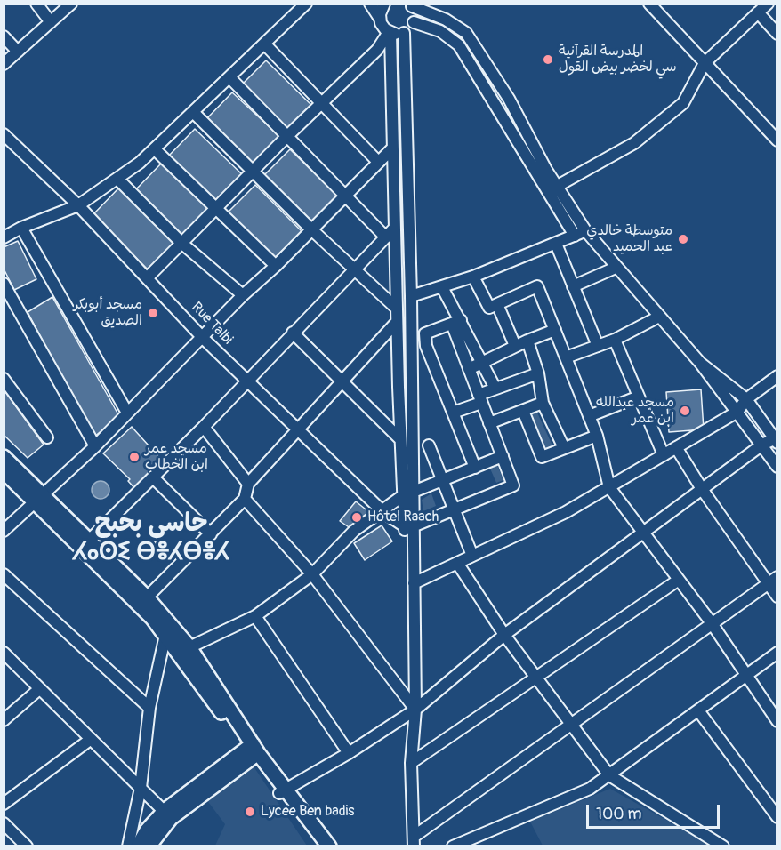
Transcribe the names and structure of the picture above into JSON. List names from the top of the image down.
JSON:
{
  "streets": {
    "street": ["Rue Talbi"]
  },
  "districts": ["حاسي بحبح ⵃⴰⵙⵉ ⴱⴻⵃⴱⴻⵃ"],
  "places": [
    "المدرسة القرآنية سي لخضر بيض القول",
    "متوسطة خالدي عبد الحميد",
    "مسجد أبوبكر الصديق",
    "مسجد عبدالله ابن عمر",
    "مسجد عمر ابن الخطاب",
    "Hôtel Raach",
    "Lycee Ben badis"
  ],
  "scale_bar": "100 m"
}
